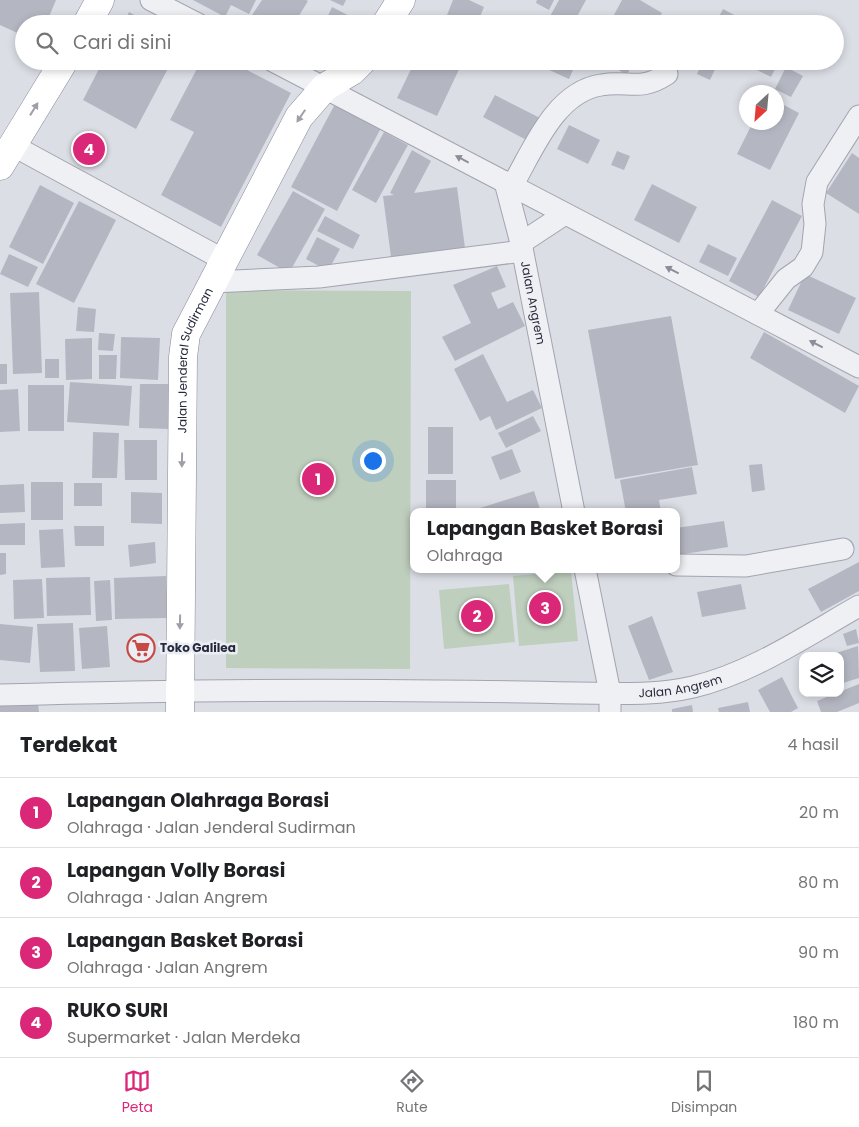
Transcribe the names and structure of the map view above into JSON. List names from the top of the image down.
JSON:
{
  "streets": {
    "highway": ["Jalan Jenderal Sudirman"],
    "street": ["Jalan Angrem"]
  },
  "crossings": [
    ["Jalan Angrem", "Jalan Jenderal Sudirman"]
  ],
  "one_way": ["Jalan Jenderal Sudirman"],
  "places": {
    "supermarket": ["Toko Galilea"]
  },
  "north": "bottom left",
  "page": {
    "search": "Cari di sini",
    "pins": [
      "4",
      "1",
      "3",
      "2"
    ],
    "popup": ["Lapangan Basket Borasi", "Olahraga"],
    "heading": ["Terdekat", "4 hasil"],
    "list": [
      {
        "mark": "1",
        "name": "Lapangan Olahraga Borasi",
        "note": "Olahraga · Jalan Jenderal Sudirman",
        "value": "20 m"
      },
      {
        "mark": "2",
        "name": "Lapangan Volly Borasi",
        "note": "Olahraga · Jalan Angrem",
        "value": "80 m"
      },
      {
        "mark": "3",
        "name": "Lapangan Basket Borasi",
        "note": "Olahraga · Jalan Angrem",
        "value": "90 m"
      },
      {
        "mark": "4",
        "name": "RUKO SURI",
        "note": "Supermarket · Jalan Merdeka",
        "value": "180 m"
      }
    ],
    "nav": ["Peta", "Rute", "Disimpan"]
  }
}
